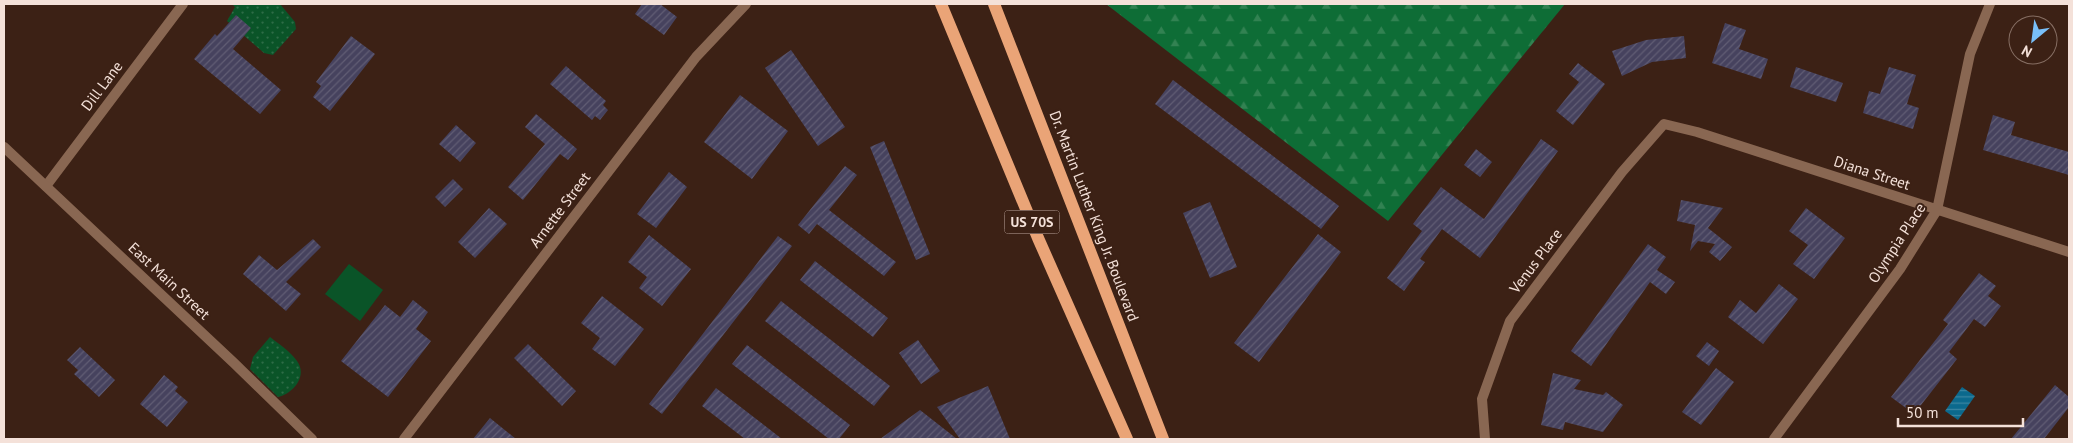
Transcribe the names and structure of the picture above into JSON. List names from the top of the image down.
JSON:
{
  "streets": {
    "main road": ["Dr. Martin Luther King Jr. Boulevard", "US 70S"],
    "street": [
      "Dill Lane",
      "Diana Street",
      "Arnette Street",
      "Olympia Place",
      "Venus Place",
      "East Main Street"
    ]
  },
  "crossings": [
    ["Dill Lane", "East Main Street"],
    ["Diana Street", "Olympia Place"],
    ["Diana Street", "Venus Place"]
  ],
  "scale_bar": "50 m",
  "north": "bottom left"
}
